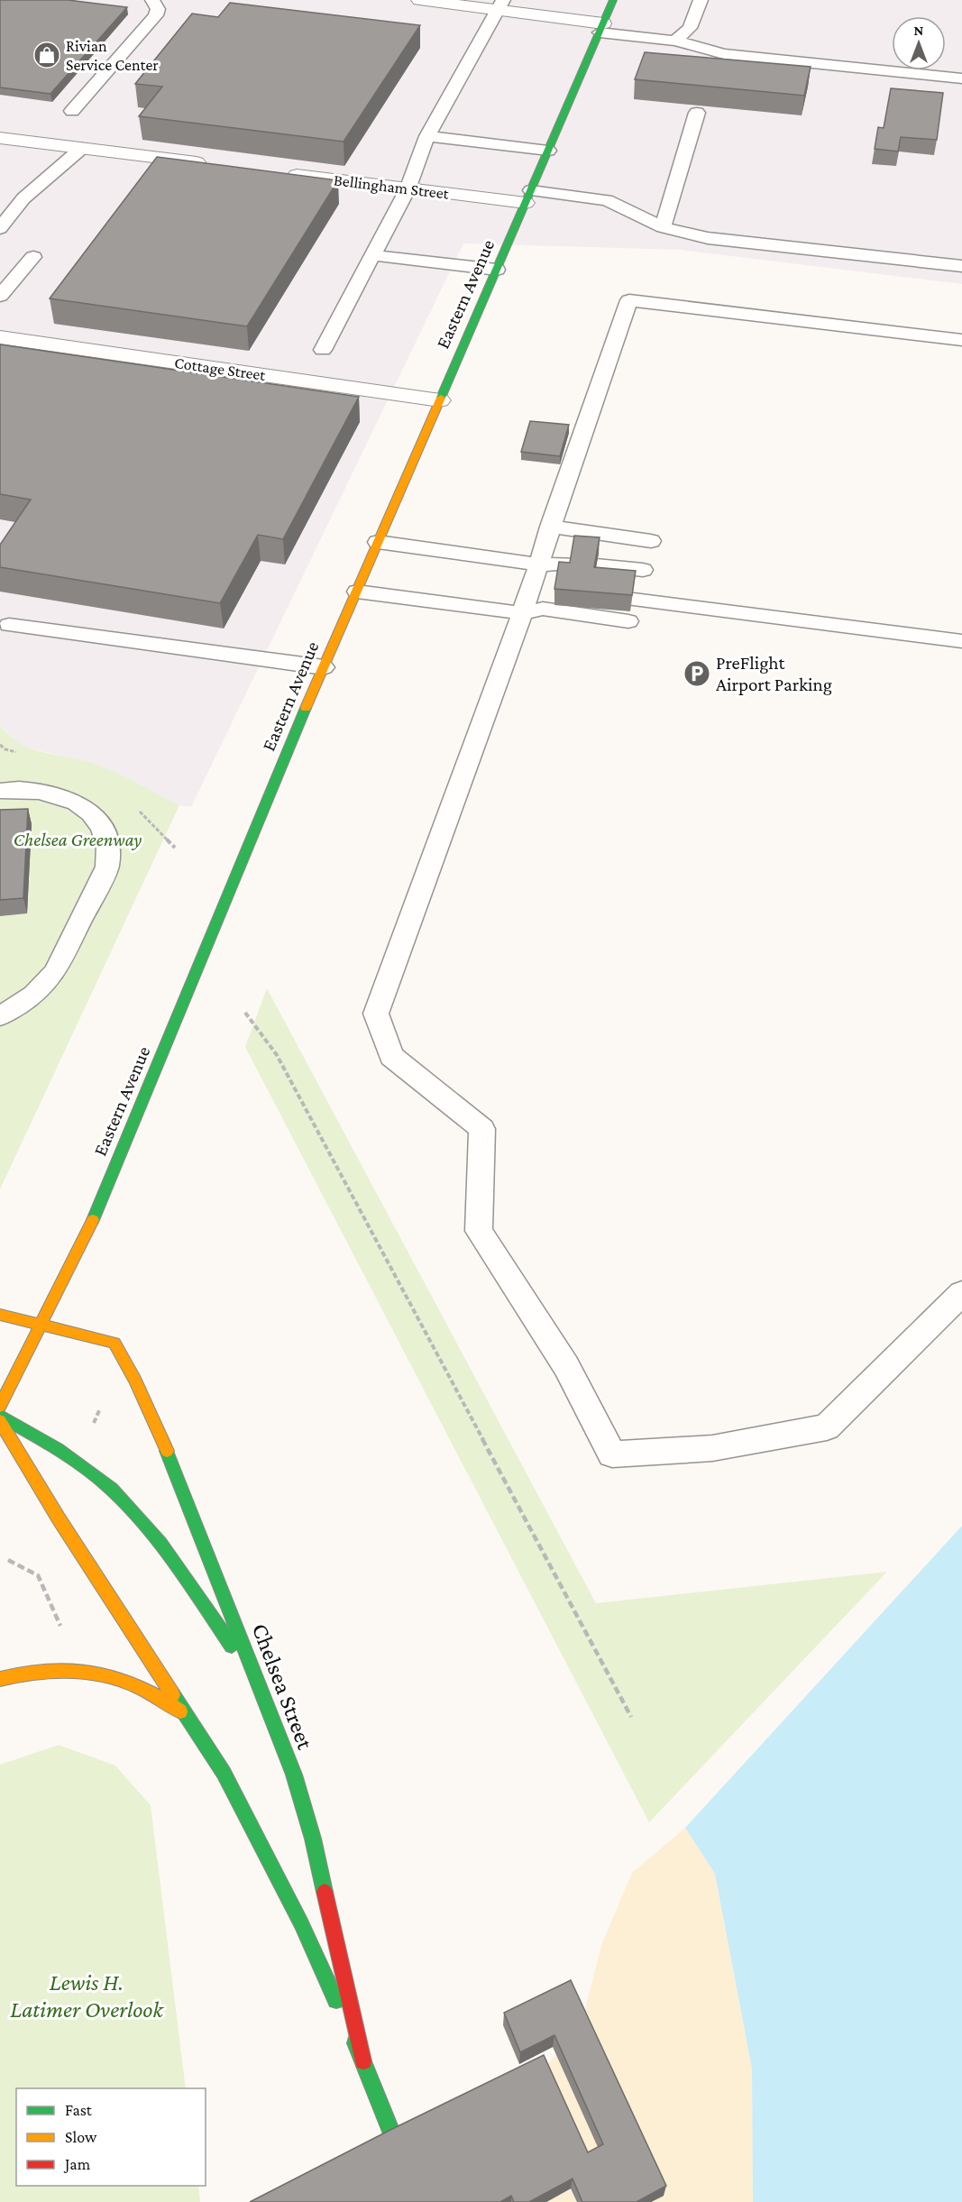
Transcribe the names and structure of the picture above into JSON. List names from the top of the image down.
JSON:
{
  "streets": {
    "main road": ["Eastern Avenue", "Chelsea Street"],
    "street": ["Bellingham Street", "Cottage Street"]
  },
  "crossings": [
    ["Bellingham Street", "Eastern Avenue"],
    ["Eastern Avenue", "Cottage Street"],
    ["Eastern Avenue", "Chelsea Street"]
  ],
  "parks": ["Chelsea Greenway", "Lewis H. Latimer Overlook"],
  "places": {
    "shop": ["Rivian Service Center"],
    "parking": ["PreFlight Airport Parking"]
  },
  "legend": ["Fast", "Slow", "Jam"],
  "north": "top"
}
